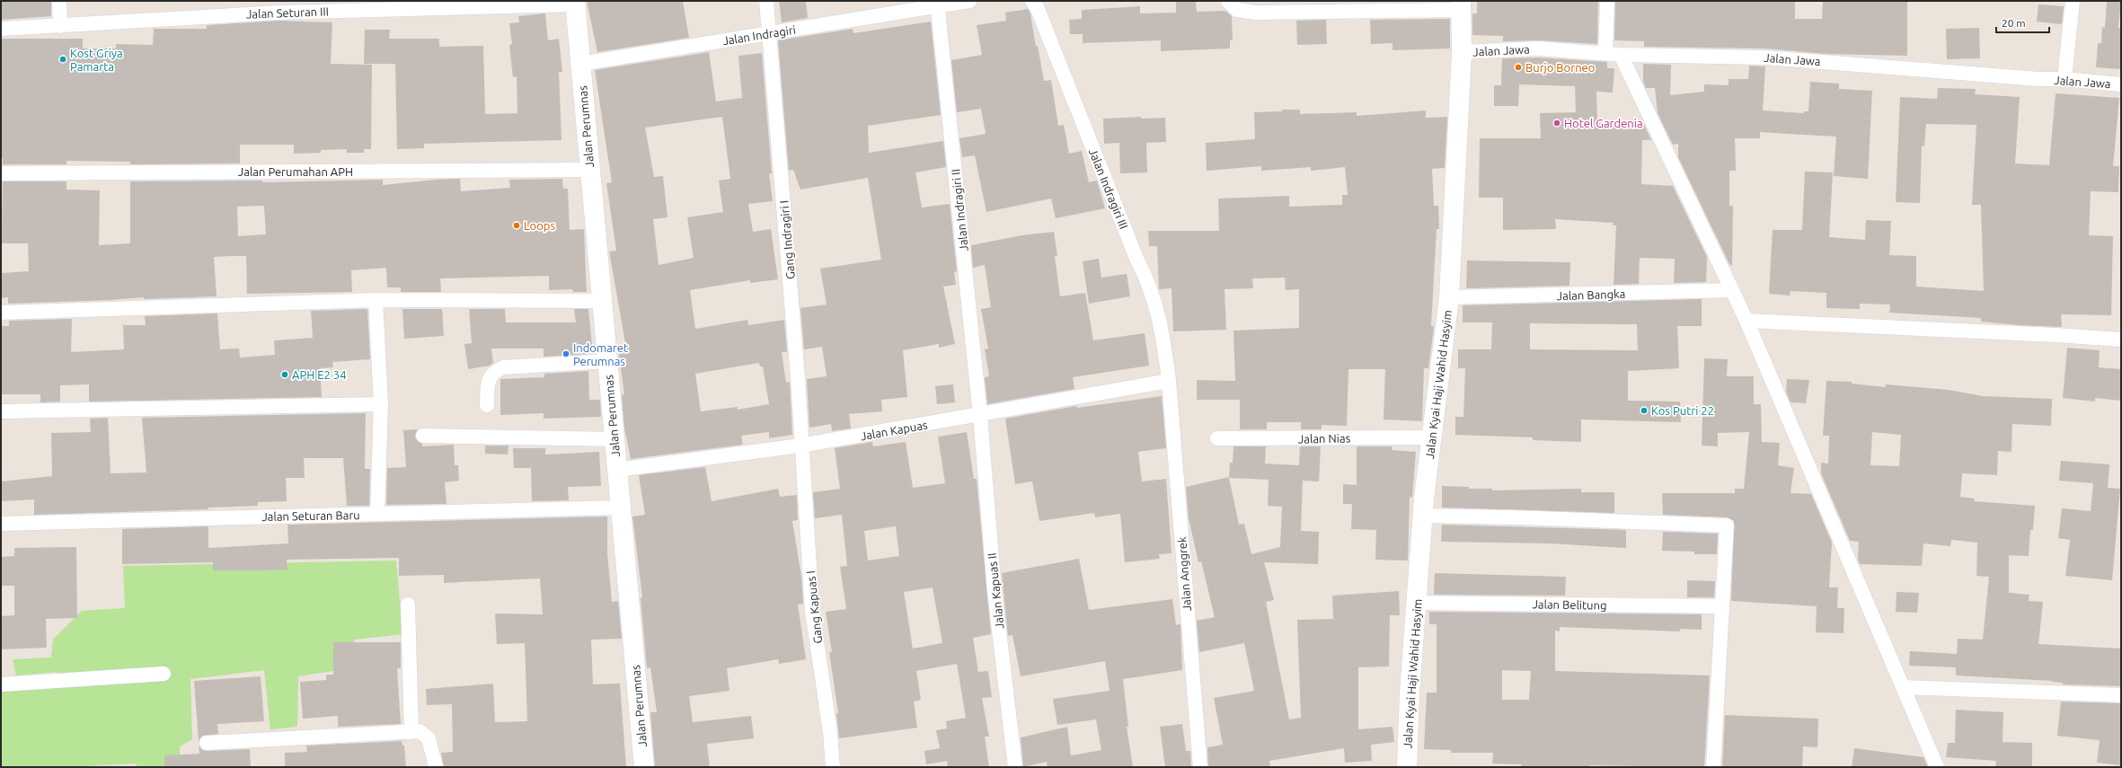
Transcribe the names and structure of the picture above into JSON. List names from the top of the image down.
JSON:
{
  "streets": {
    "main road": ["Jalan Perumnas", "Jalan Kyai Haji Wahid Hasyim"],
    "street": [
      "Jalan Seturan III",
      "Jalan Indragiri",
      "Jalan Jawa",
      "Jalan Perumahan APH",
      "Jalan Indragiri III",
      "Jalan Indragiri II",
      "Gang Indragiri I",
      "Jalan Bangka",
      "Jalan Kapuas",
      "Jalan Nias",
      "Jalan Seturan Baru",
      "Jalan Anggrek",
      "Jalan Kapuas II",
      "Jalan Belitung",
      "Gang Kapuas I"
    ]
  },
  "crossings": [
    ["Jalan Seturan III", "Jalan Perumnas"],
    ["Jalan Indragiri", "Jalan Perumnas"],
    ["Jalan Indragiri", "Jalan Indragiri II"],
    ["Jalan Indragiri", "Gang Indragiri I"],
    ["Jalan Jawa", "Jalan Kyai Haji Wahid Hasyim"],
    ["Jalan Perumnas", "Jalan Perumahan APH"],
    ["Jalan Perumnas", "Jalan Kapuas"],
    ["Jalan Perumnas", "Jalan Seturan Baru"],
    ["Jalan Indragiri III", "Jalan Kapuas"],
    ["Jalan Indragiri III", "Jalan Anggrek"],
    ["Jalan Indragiri II", "Jalan Kapuas"],
    ["Jalan Indragiri II", "Jalan Kapuas II"],
    ["Gang Indragiri I", "Jalan Kapuas"],
    ["Gang Indragiri I", "Gang Kapuas I"],
    ["Jalan Bangka", "Jalan Kyai Haji Wahid Hasyim"],
    ["Jalan Kyai Haji Wahid Hasyim", "Jalan Nias"],
    ["Jalan Kyai Haji Wahid Hasyim", "Jalan Belitung"],
    ["Jalan Kapuas", "Jalan Anggrek"],
    ["Jalan Kapuas", "Jalan Kapuas II"],
    ["Jalan Kapuas", "Gang Kapuas I"]
  ],
  "places": [
    "Kost Griya Pamarta",
    "Burjo Borneo",
    "Hotel Gardenia",
    "Loops",
    "Indomaret Perumnas",
    "APH E2 34",
    "Kos Putri 22"
  ],
  "scale_bar": "20 m"
}
